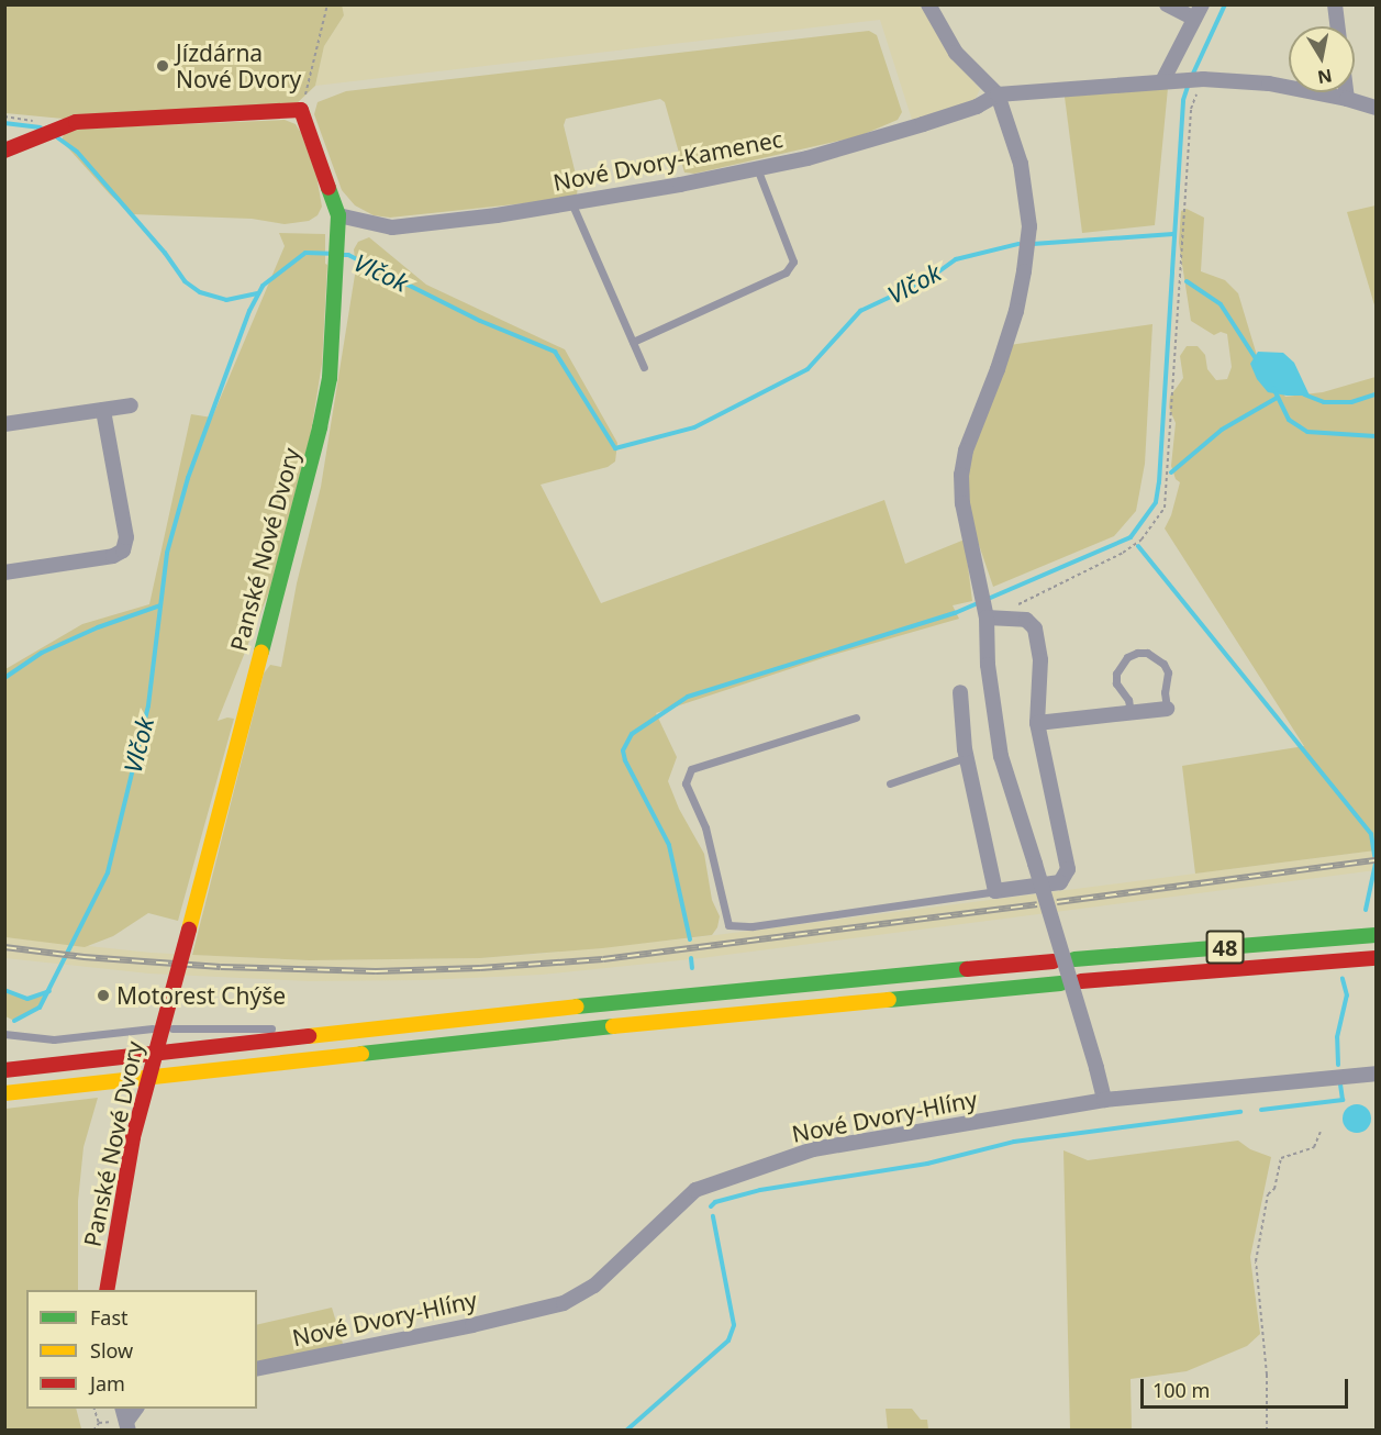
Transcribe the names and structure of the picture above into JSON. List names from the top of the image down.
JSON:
{
  "streets": {
    "main road": ["Panské Nové Dvory", "48"],
    "street": ["Nové Dvory-Kamenec", "Nové Dvory-Hlíny"]
  },
  "crossings": [
    ["Nové Dvory-Kamenec", "Panské Nové Dvory"]
  ],
  "water": ["Vlčok"],
  "places": ["Jízdárna Nové Dvory", "Motorest Chýše"],
  "legend": ["Fast", "Slow", "Jam"],
  "scale_bar": "100 m",
  "north": "bottom"
}
